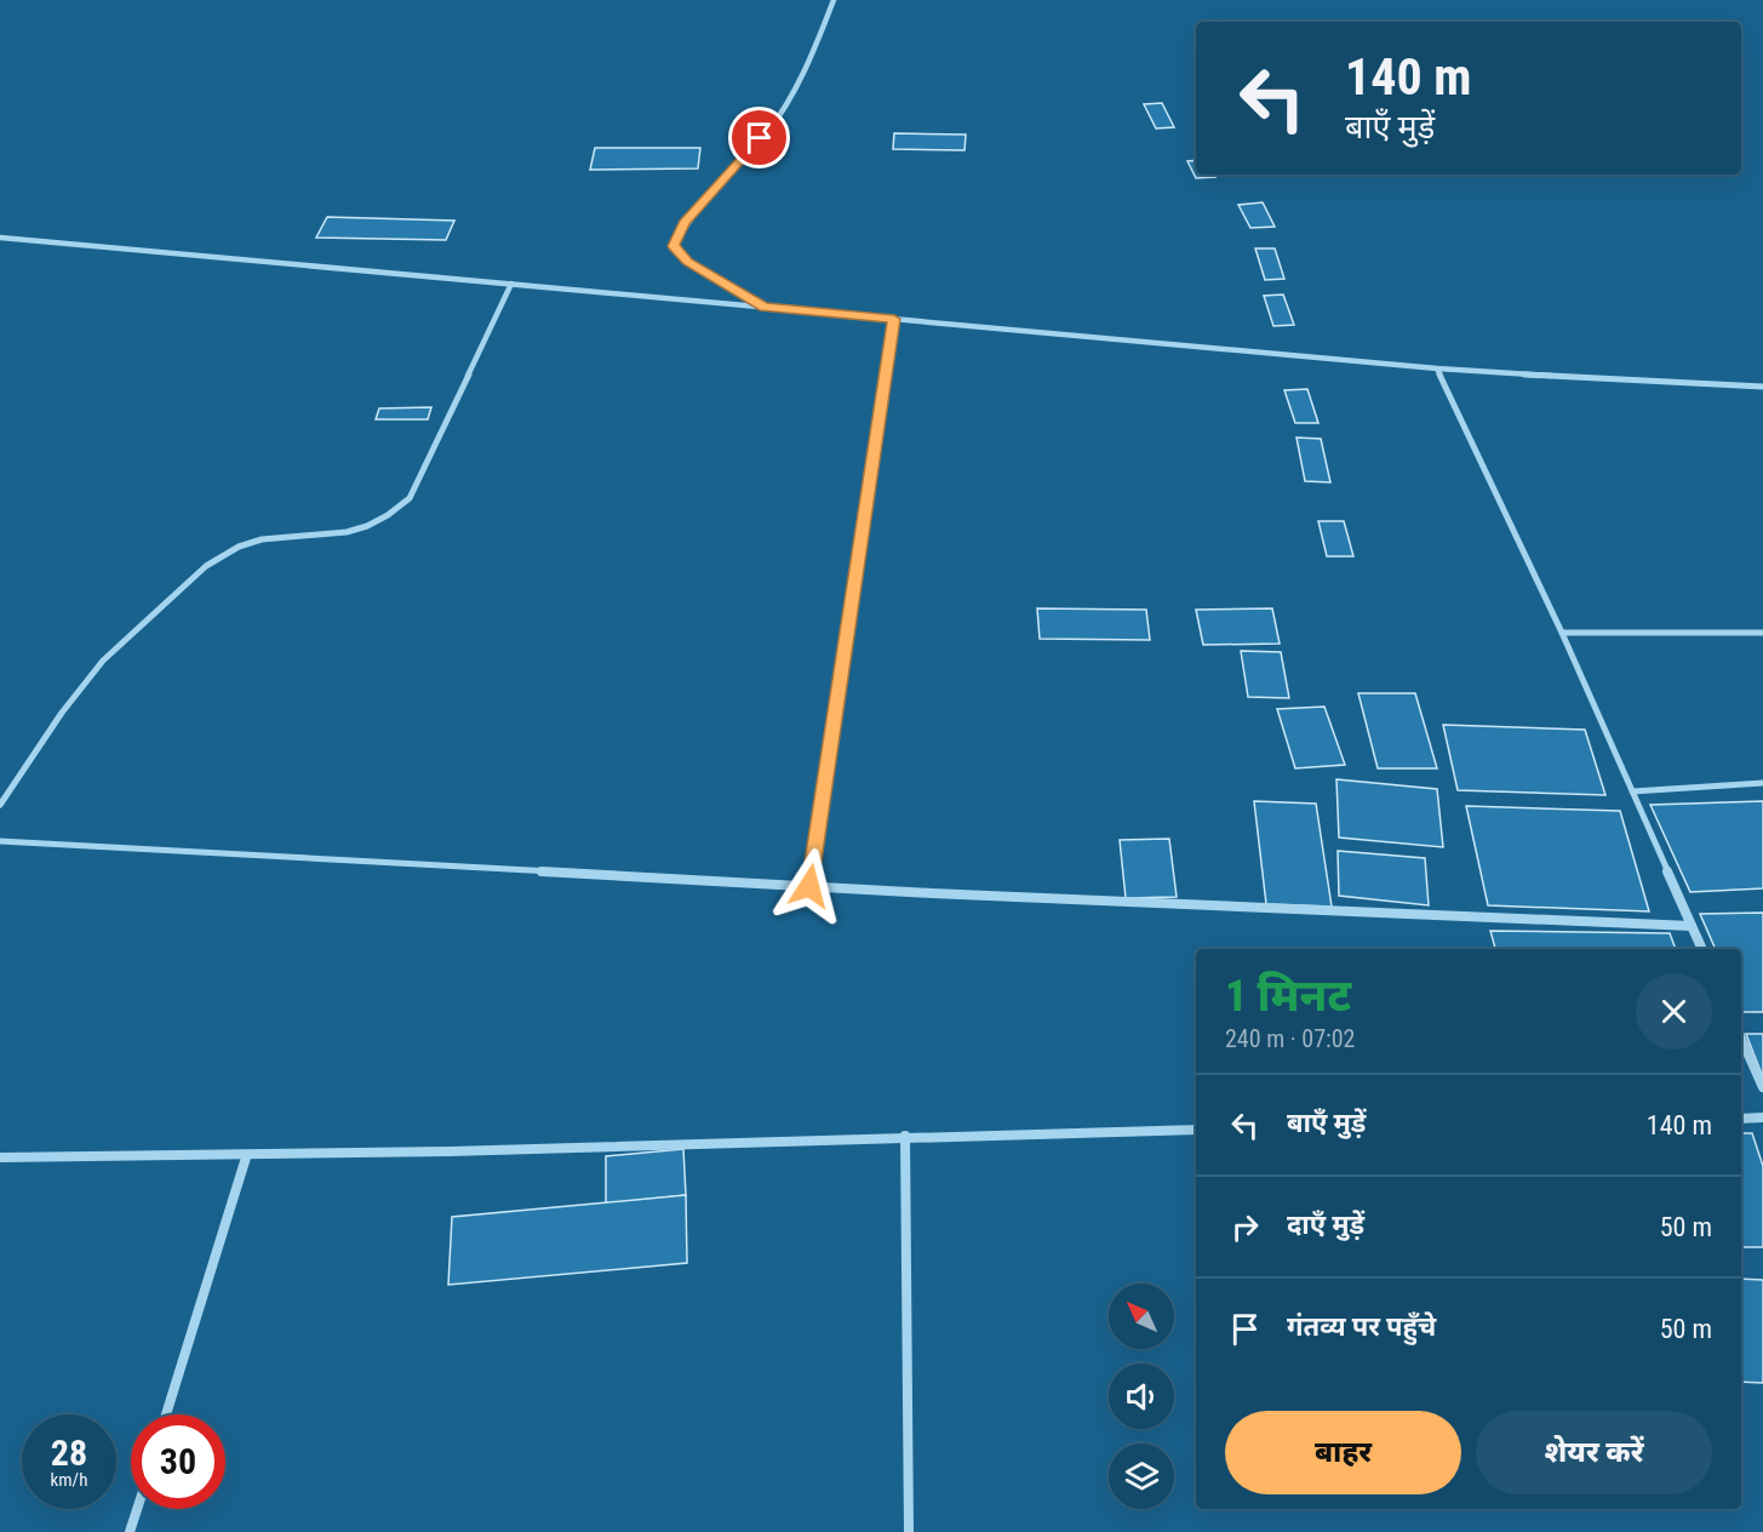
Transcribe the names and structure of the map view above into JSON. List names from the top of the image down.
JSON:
{
  "north": "top left",
  "page": {
    "turn": ["140 m", "बाएँ मुड़ें"],
    "heading": ["1 मिनट", "240 m · 07:02"],
    "list": [
      {
        "name": "बाएँ मुड़ें",
        "value": "140 m"
      },
      {
        "name": "दाएँ मुड़ें",
        "value": "50 m"
      },
      {
        "name": "गंतव्य पर पहुँचे",
        "value": "50 m"
      }
    ],
    "buttons": ["बाहर", "शेयर करें"],
    "speed": "28 km/h",
    "limit": "30"
  }
}
